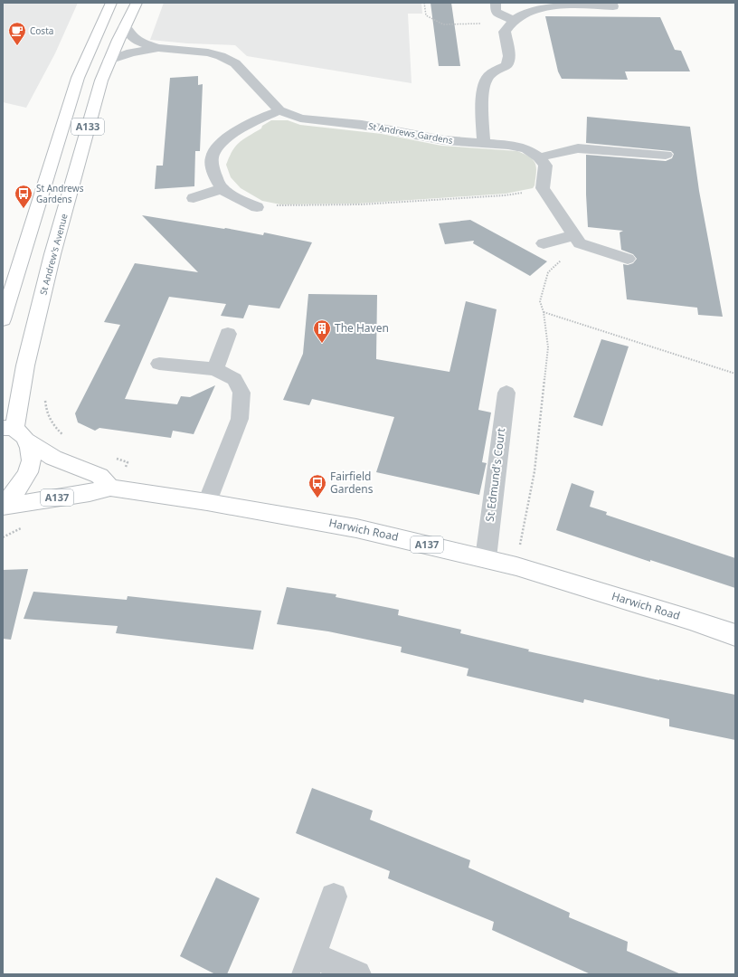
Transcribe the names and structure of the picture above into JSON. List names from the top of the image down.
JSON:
{
  "streets": {
    "main road": [
      "A133",
      "St Andrew's Avenue",
      "A137",
      "Harwich Road"
    ],
    "street": ["St Andrews Gardens", "St Edmund's Court"]
  },
  "crossings": [
    ["St Andrews Gardens", "St Andrew's Avenue"],
    ["St Andrew's Avenue", "Harwich Road"],
    ["St Edmund's Court", "Harwich Road"]
  ],
  "places": {
    "cafe": ["Costa"],
    "bus stop": ["St Andrews Gardens", "Fairfield Gardens"],
    "building": ["The Haven"]
  }
}
